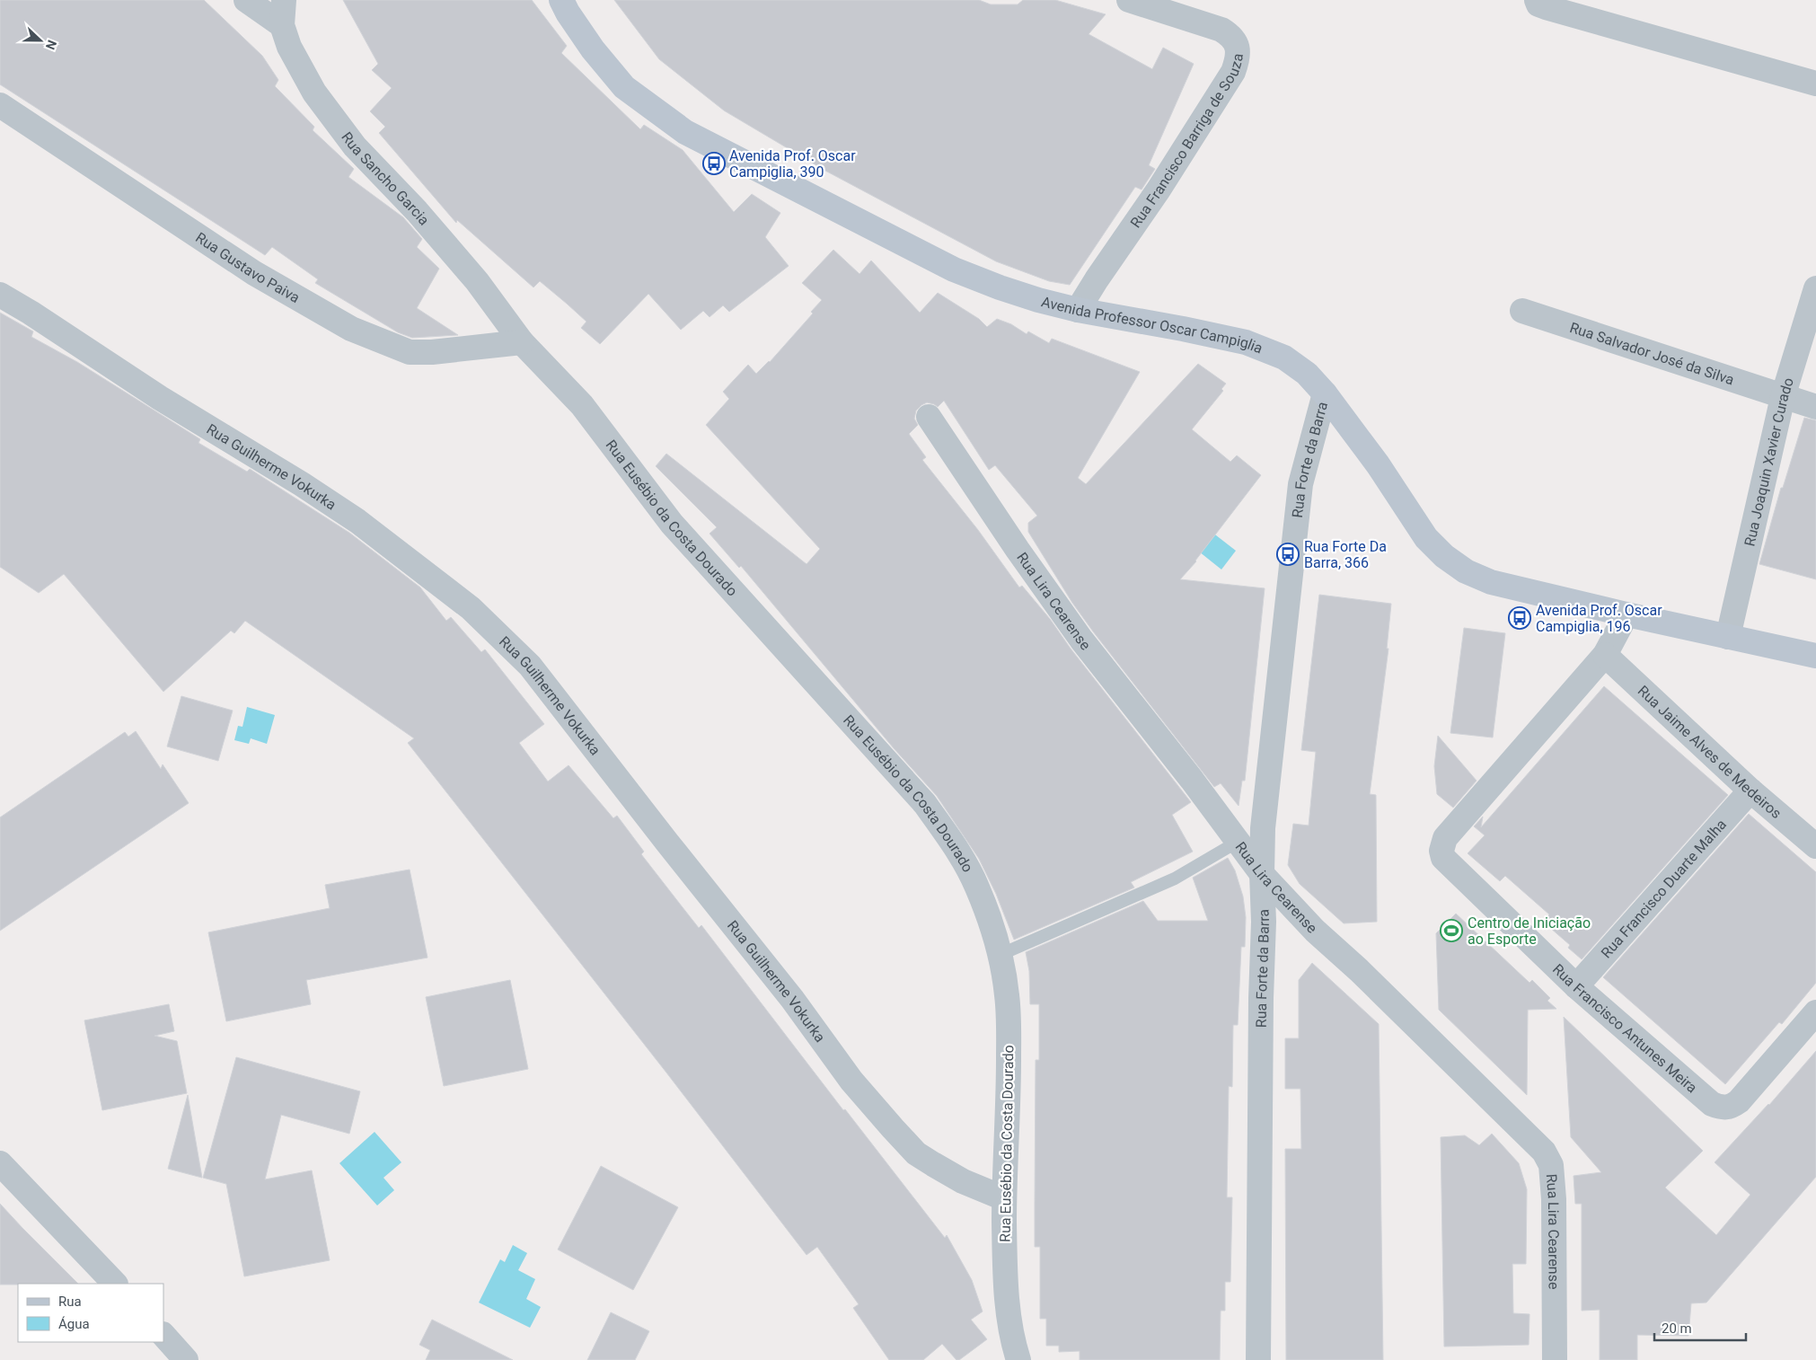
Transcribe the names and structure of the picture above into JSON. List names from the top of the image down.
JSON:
{
  "streets": {
    "street": [
      "Rua Francisco Barriga de Souza",
      "Rua Sancho Garcia",
      "Rua Gustavo Paiva",
      "Avenida Professor Oscar Campiglia",
      "Rua Salvador José da Silva",
      "Rua Forte da Barra",
      "Rua Joaquin Xavier Curado",
      "Rua Guilherme Vokurka",
      "Rua Eusébio da Costa Dourado",
      "Rua Lira Cearense",
      "Rua Jaime Alves de Medeiros",
      "Rua Francisco Duarte Malha",
      "Rua Francisco Antunes Meira"
    ]
  },
  "crossings": [
    ["Rua Francisco Barriga de Souza", "Avenida Professor Oscar Campiglia"],
    ["Rua Sancho Garcia", "Rua Gustavo Paiva"],
    ["Rua Sancho Garcia", "Rua Eusébio da Costa Dourado"],
    ["Rua Gustavo Paiva", "Rua Eusébio da Costa Dourado"],
    ["Avenida Professor Oscar Campiglia", "Rua Forte da Barra"],
    ["Avenida Professor Oscar Campiglia", "Rua Joaquin Xavier Curado"],
    ["Avenida Professor Oscar Campiglia", "Rua Francisco Antunes Meira"],
    ["Rua Salvador José da Silva", "Rua Joaquin Xavier Curado"],
    ["Rua Forte da Barra", "Rua Lira Cearense"],
    ["Rua Guilherme Vokurka", "Rua Eusébio da Costa Dourado"],
    ["Rua Jaime Alves de Medeiros", "Rua Francisco Duarte Malha"],
    ["Rua Jaime Alves de Medeiros", "Rua Francisco Antunes Meira"],
    ["Rua Francisco Duarte Malha", "Rua Francisco Antunes Meira"]
  ],
  "places": {
    "bus stop": ["Avenida Prof. Oscar Campiglia, 390", "Rua Forte Da Barra, 366", "Avenida Prof. Oscar Campiglia, 196"],
    "sports": ["Centro de Iniciação ao Esporte"]
  },
  "legend": ["Rua", "Água"],
  "scale_bar": "20 m",
  "north": "right"
}
